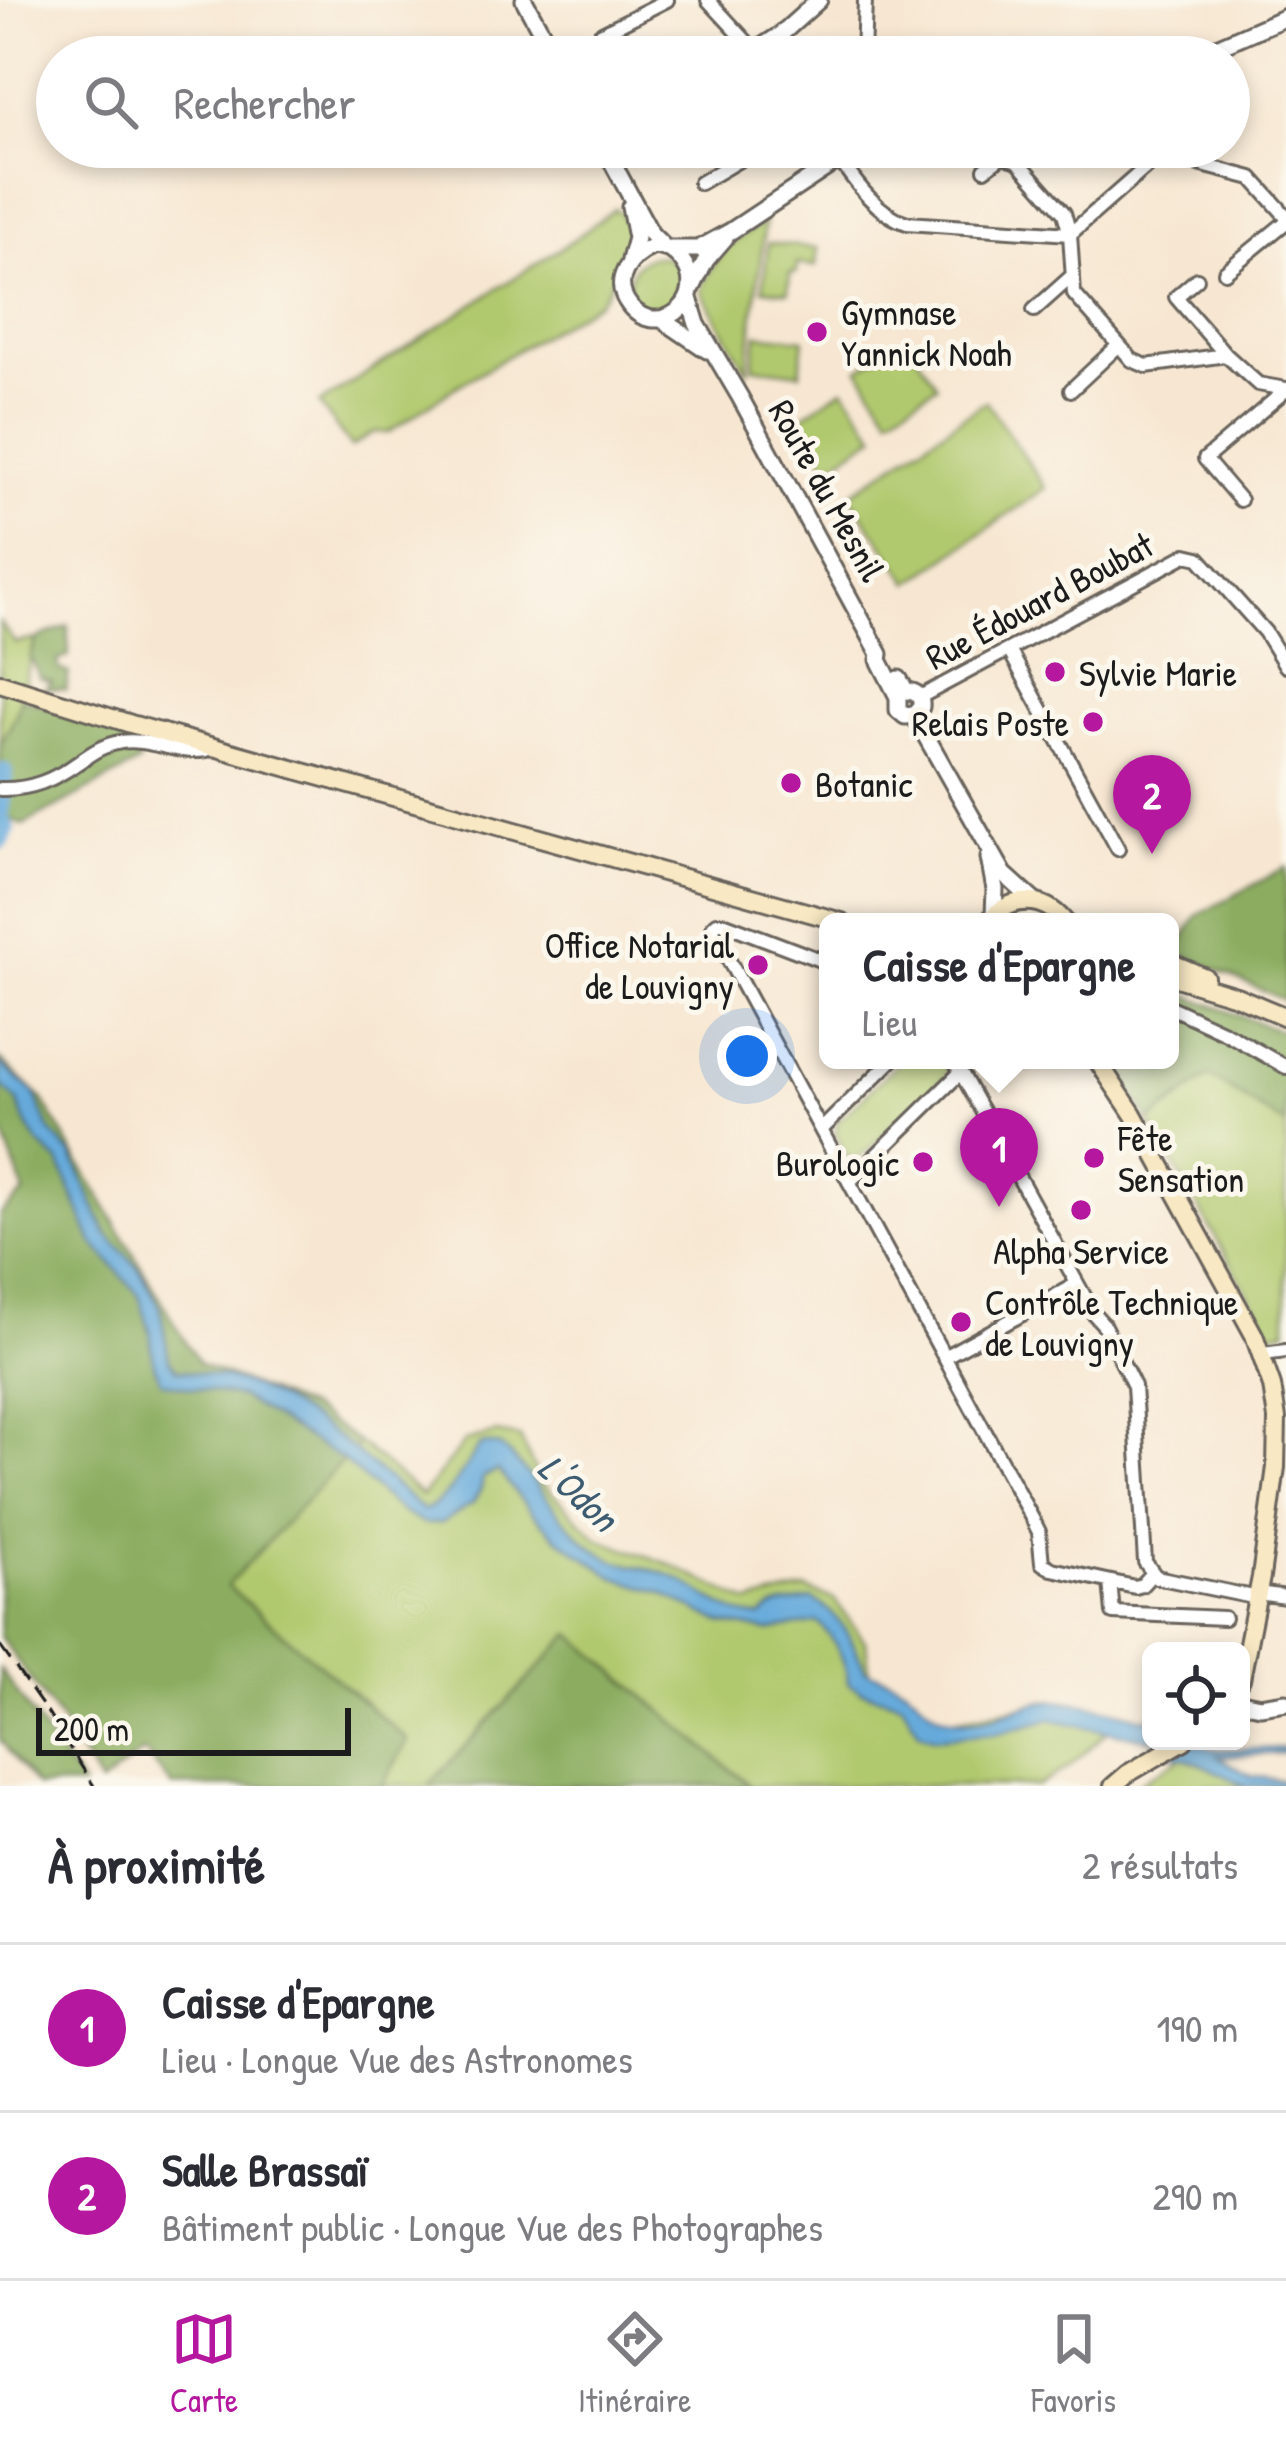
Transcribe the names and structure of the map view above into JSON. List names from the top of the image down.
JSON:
{
  "streets": {
    "street": ["Route du Mesnil", "Rue Édouard Boubat"]
  },
  "crossings": [
    ["Route du Mesnil", "Rue Édouard Boubat"]
  ],
  "water": ["L'Odon"],
  "places": [
    "Gymnase Yannick Noah",
    "Sylvie Marie",
    "Relais Poste",
    "Botanic",
    "Office Notarial de Louvigny",
    "Fête Sensation",
    "Burologic",
    "Alpha Service",
    "Contrôle Technique de Louvigny"
  ],
  "scale_bar": "200 m",
  "page": {
    "search": "Rechercher",
    "pins": ["2", "1"],
    "popup": ["Caisse d'Epargne", "Lieu"],
    "scale": "200 m",
    "heading": ["À proximité", "2 résultats"],
    "list": [
      {
        "mark": "1",
        "name": "Caisse d'Epargne",
        "note": "Lieu · Longue Vue des Astronomes",
        "value": "190 m"
      },
      {
        "mark": "2",
        "name": "Salle Brassaï",
        "note": "Bâtiment public · Longue Vue des Photographes",
        "value": "290 m"
      }
    ],
    "nav": ["Carte", "Itinéraire", "Favoris"]
  }
}
